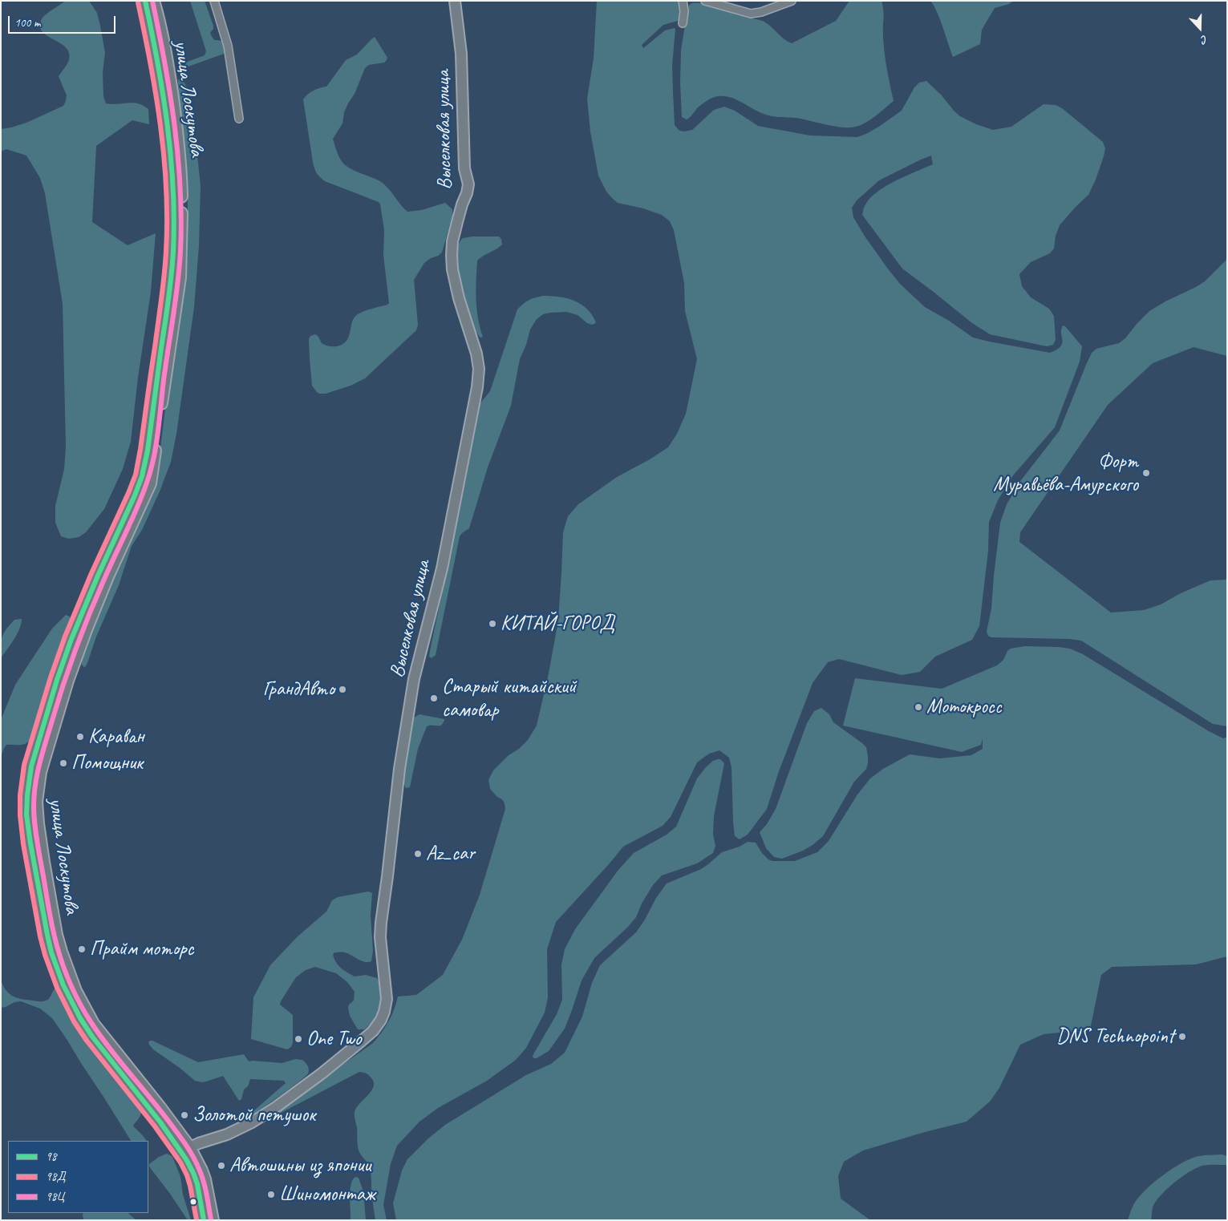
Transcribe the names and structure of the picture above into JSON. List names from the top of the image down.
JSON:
{
  "streets": {
    "main road": ["улица Лоскутова"],
    "street": ["Выселковая улица"]
  },
  "crossings": [
    ["улица Лоскутова", "Выселковая улица"]
  ],
  "places": [
    "Форт Муравьёва-Амурского",
    "КИТАЙ-ГОРОД",
    "ГрандАвто",
    "Старый китайский самовар",
    "Мотокросс",
    "Караван",
    "Помощник",
    "Az_car",
    "Прайм моторс",
    "DNS Technopoint",
    "One Two",
    "Золотой петушок",
    "Автошины из японии",
    "Шиномонтаж"
  ],
  "lines": ["transit line 98", "transit line 98Ц", "transit line 98Д"],
  "legend": ["98", "98Д", "98Ц"],
  "scale_bar": "100 m",
  "north": "bottom"
}
